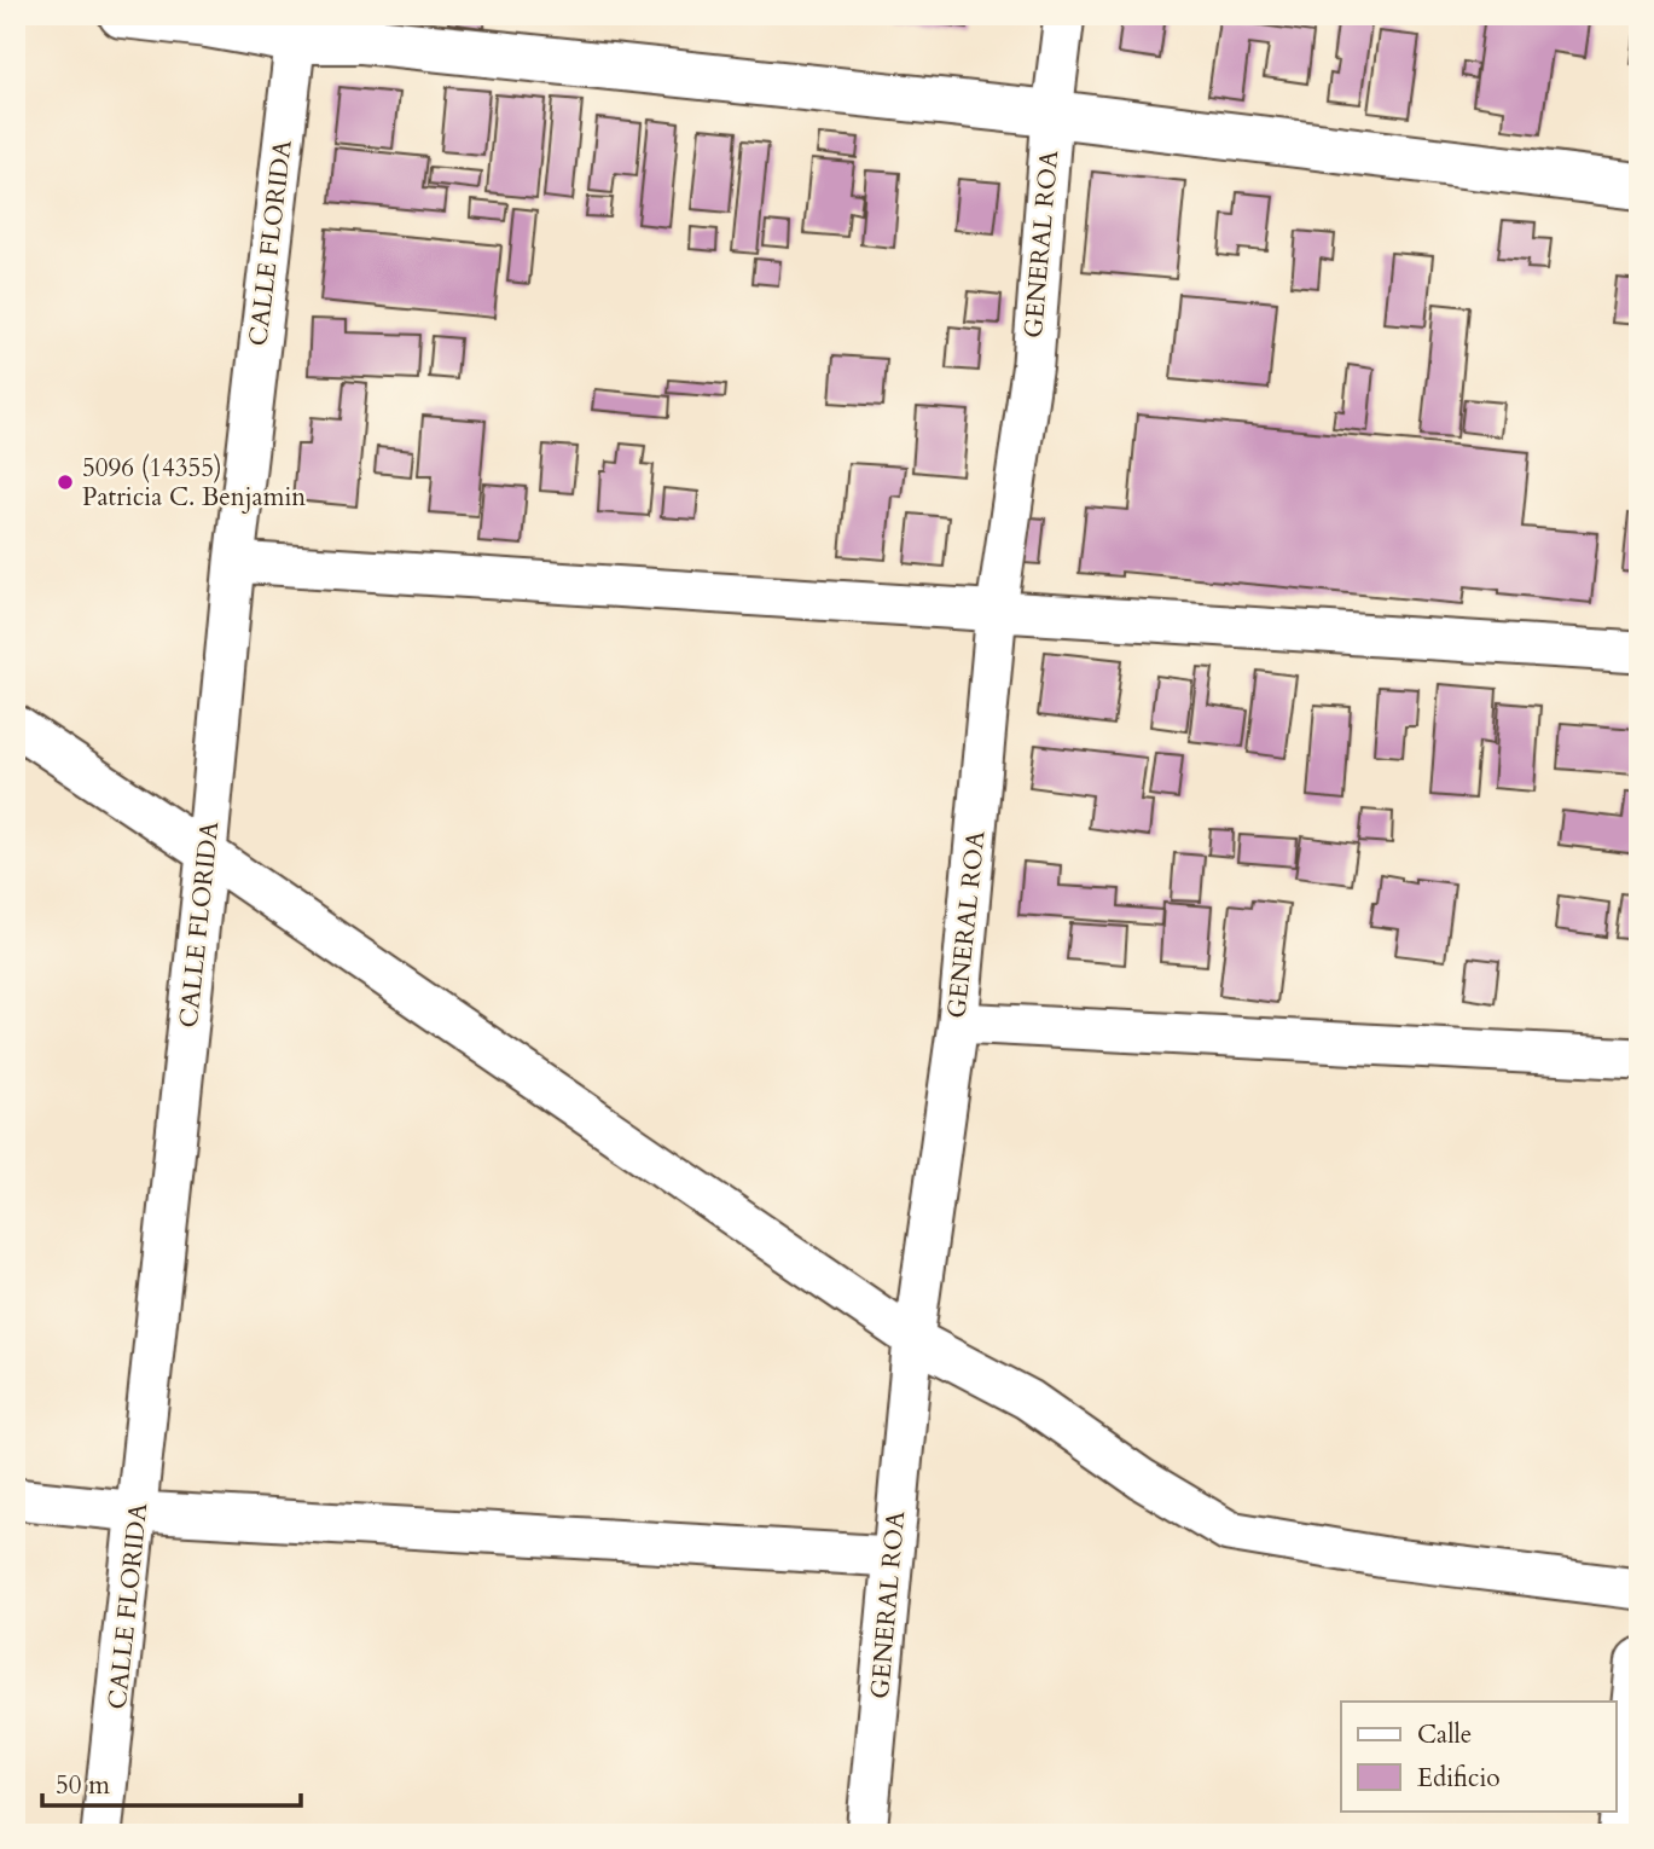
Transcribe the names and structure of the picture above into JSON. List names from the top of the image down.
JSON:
{
  "streets": {
    "street": ["CALLE FLORIDA", "GENERAL ROA"]
  },
  "places": ["5096 (14355) Patricia C. Benjamin"],
  "legend": ["Calle", "Edificio"],
  "scale_bar": "50 m"
}
